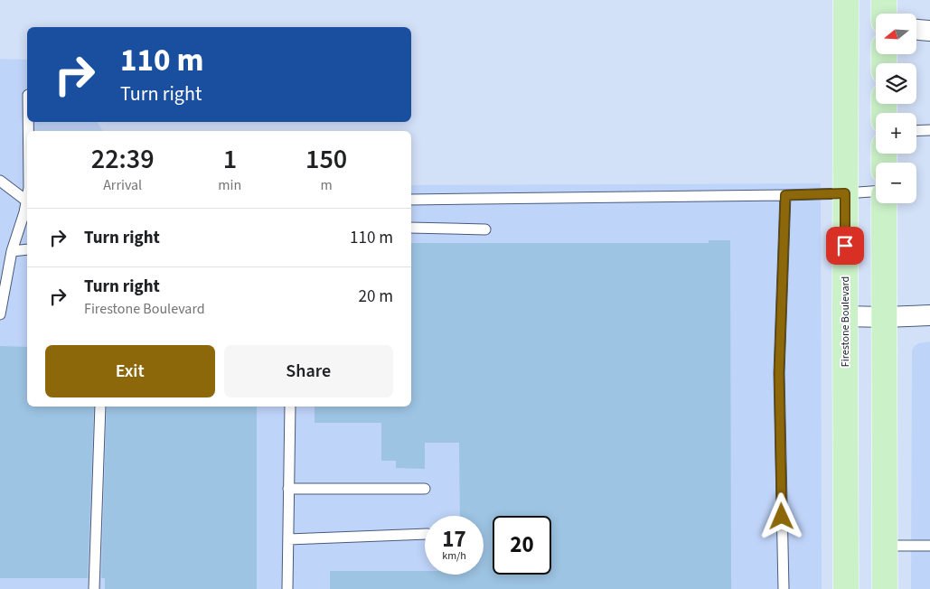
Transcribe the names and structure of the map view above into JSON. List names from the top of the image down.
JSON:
{
  "streets": {
    "main road": ["Firestone Boulevard"]
  },
  "north": "left",
  "page": {
    "map_buttons": ["+", "−"],
    "turn": ["110 m", "Turn right"],
    "eta": [
      "22:39",
      "Arrival",
      "1",
      "min",
      "150",
      "m"
    ],
    "list": [
      {
        "name": "Turn right",
        "value": "110 m"
      },
      {
        "name": "Turn right",
        "note": "Firestone Boulevard",
        "value": "20 m"
      }
    ],
    "buttons": ["Exit", "Share"],
    "speed": "17 km/h",
    "limit": "20"
  }
}
